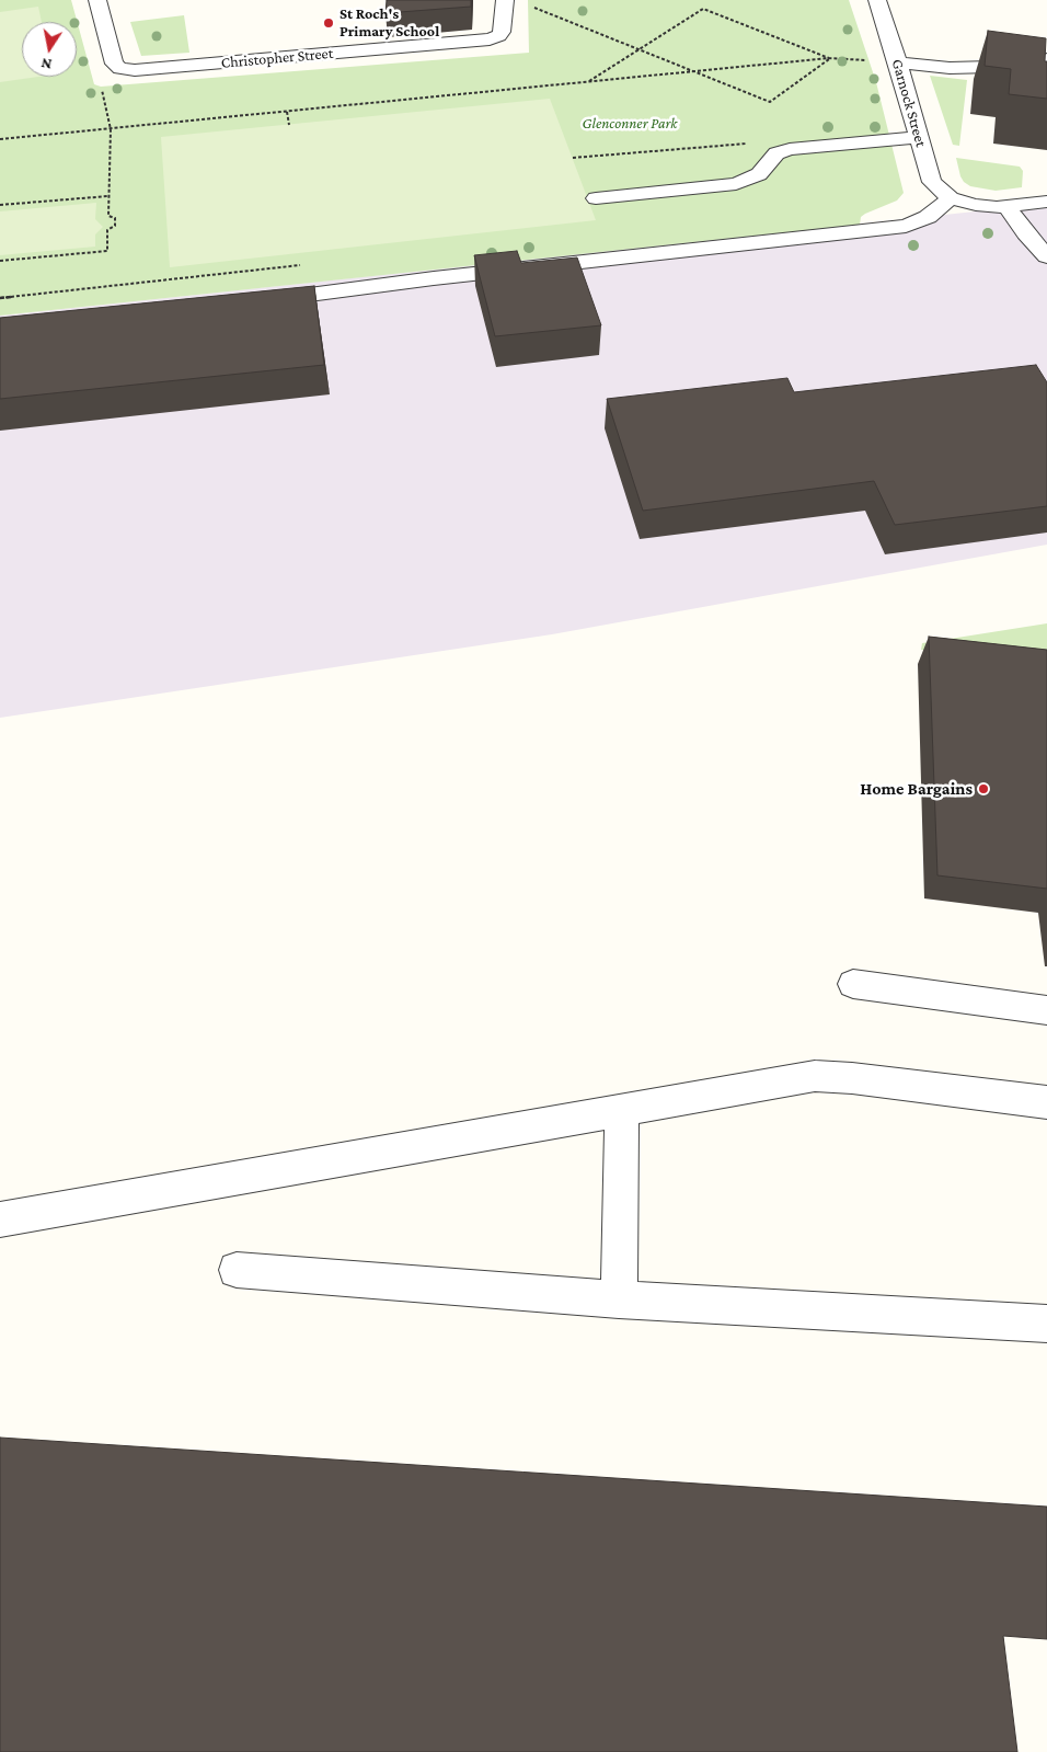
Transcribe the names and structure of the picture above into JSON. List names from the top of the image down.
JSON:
{
  "streets": {
    "street": ["Christopher Street", "Garnock Street"]
  },
  "parks": ["Glenconner Park"],
  "places": ["St Roch's Primary School", "Home Bargains"],
  "north": "bottom"
}
